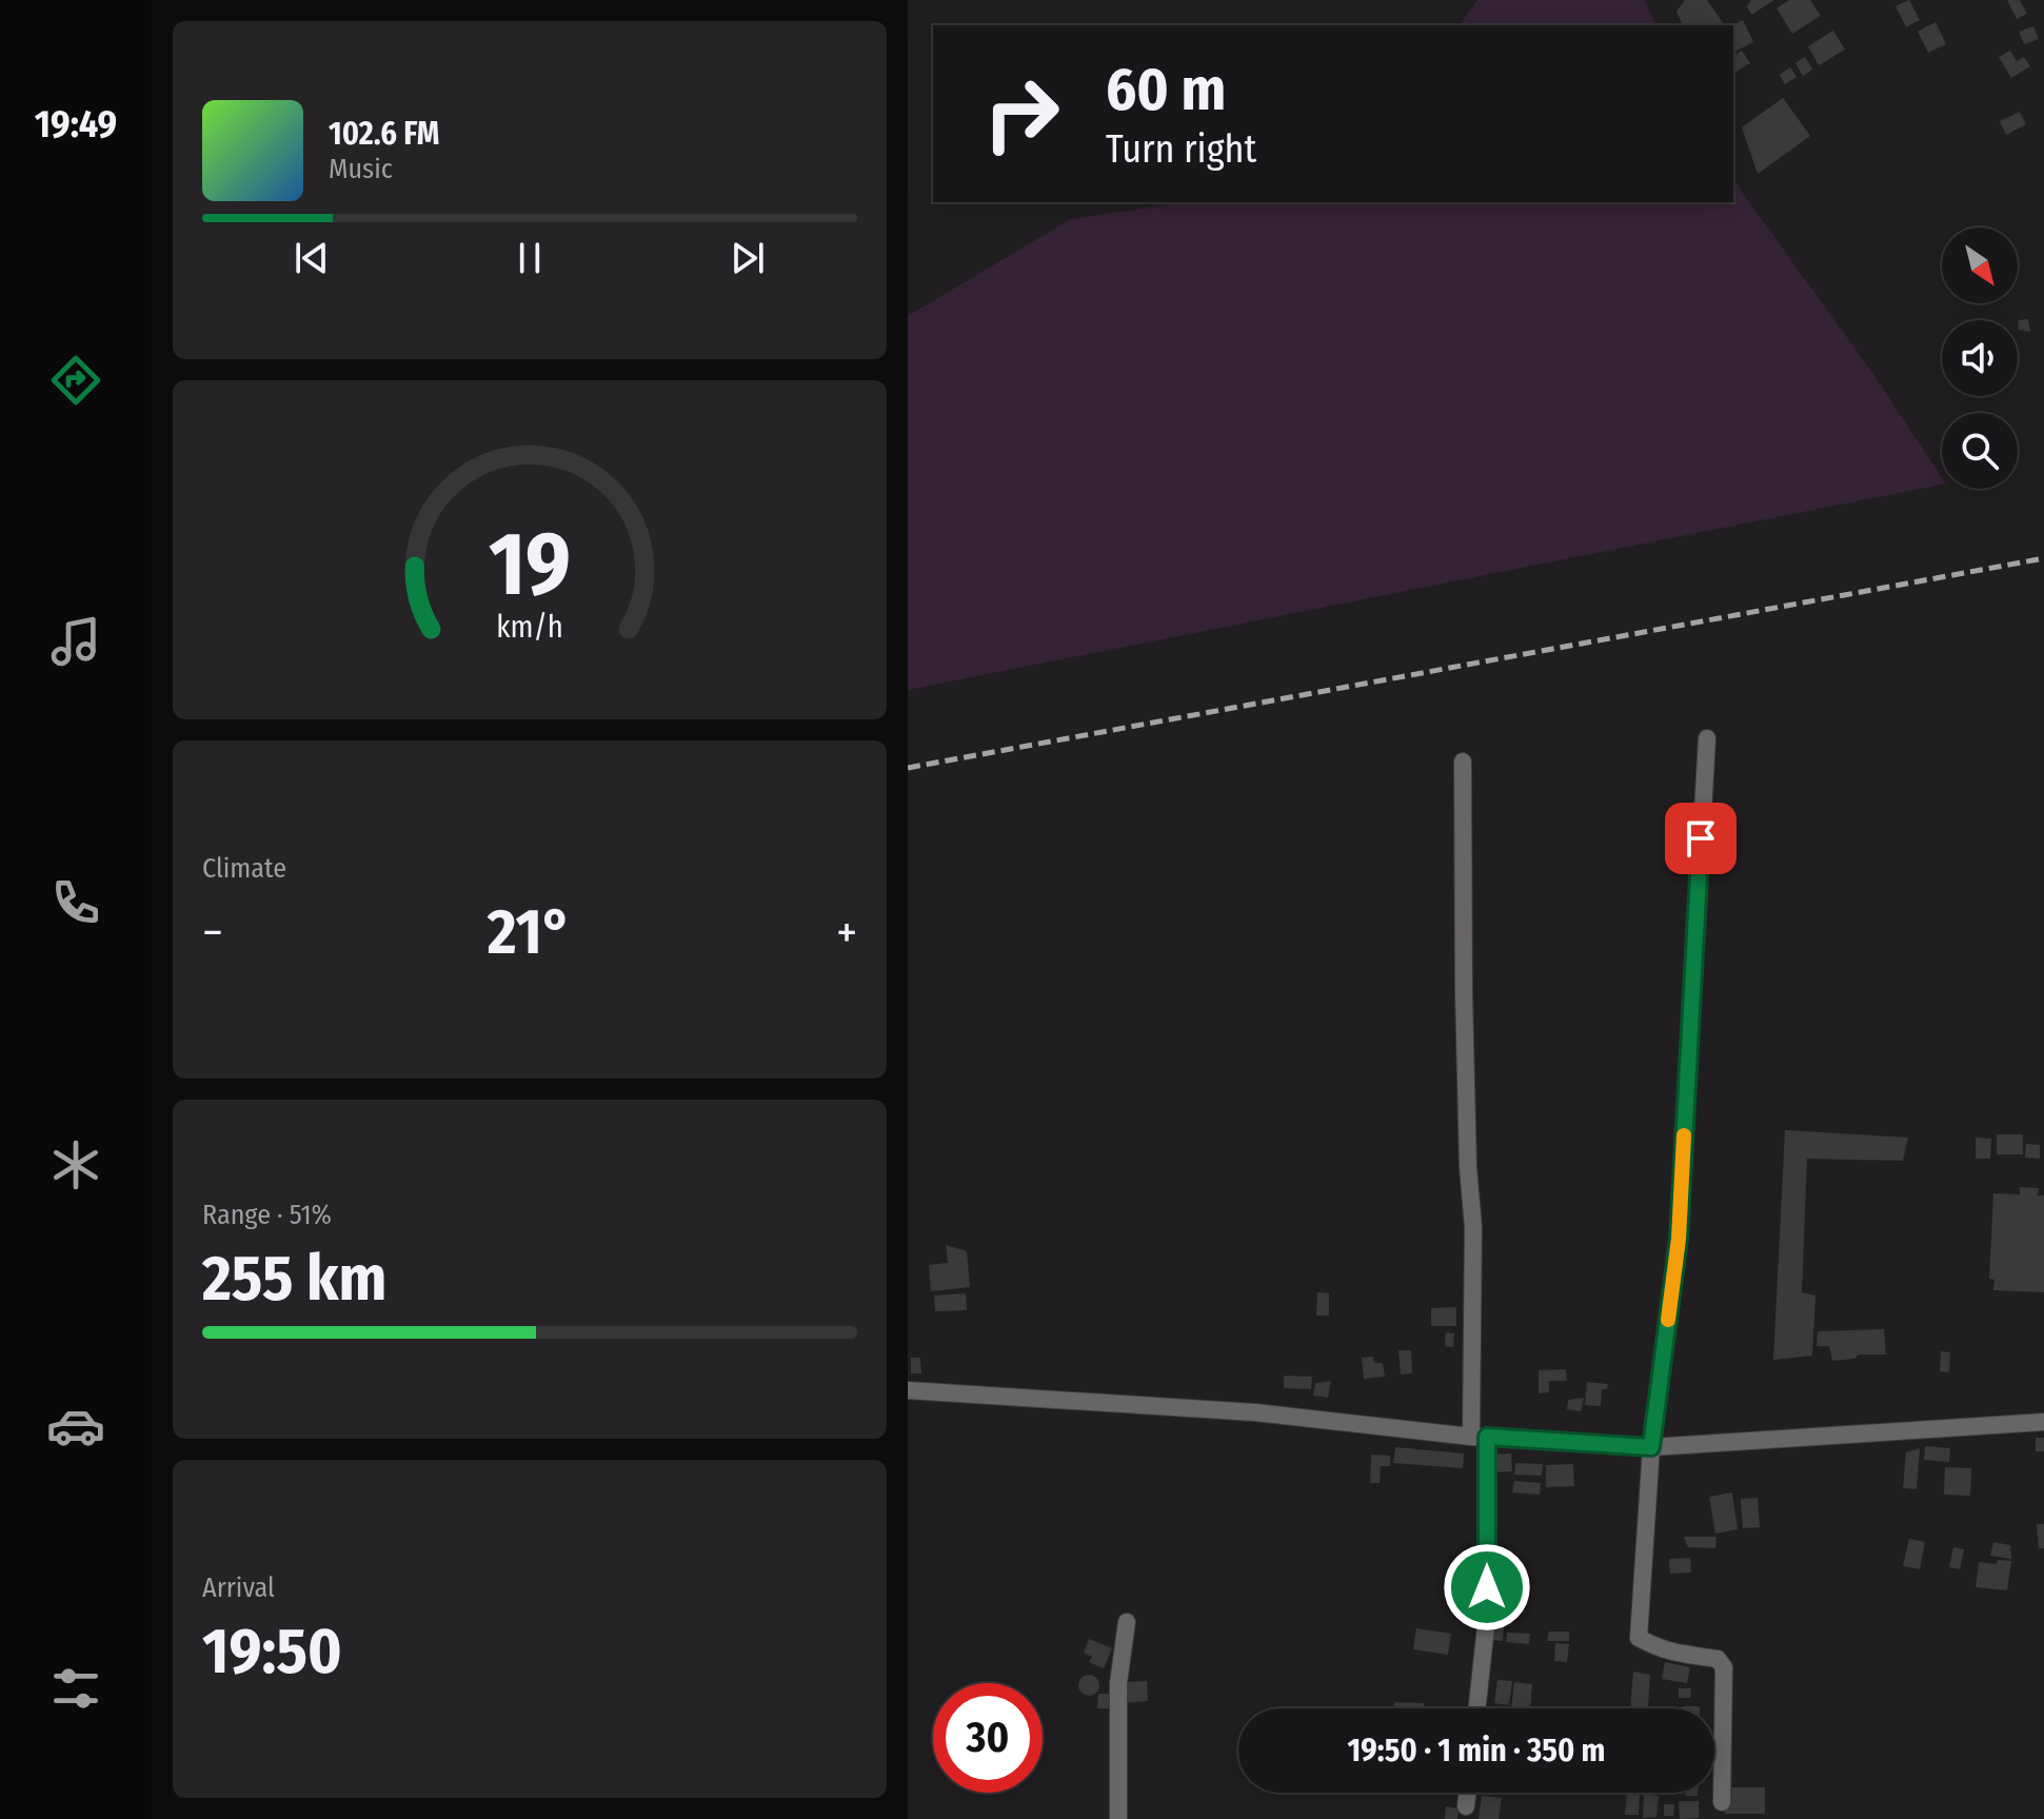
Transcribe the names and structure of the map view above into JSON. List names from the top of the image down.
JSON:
{
  "north": "bottom right",
  "page": {
    "tabs": "19:49",
    "turn": ["60 m", "Turn right"],
    "song": ["102.6 FM", "Music"],
    "tile": [
      "Climate",
      ["Range · 51%", "255 km"],
      ["Arrival", "19:50"]
    ],
    "heat": ["−", "21°", "+"],
    "limit": "30",
    "trip": "19:50 · 1 min · 350 m",
    "gauge": ["19", "km/h"]
  }
}
